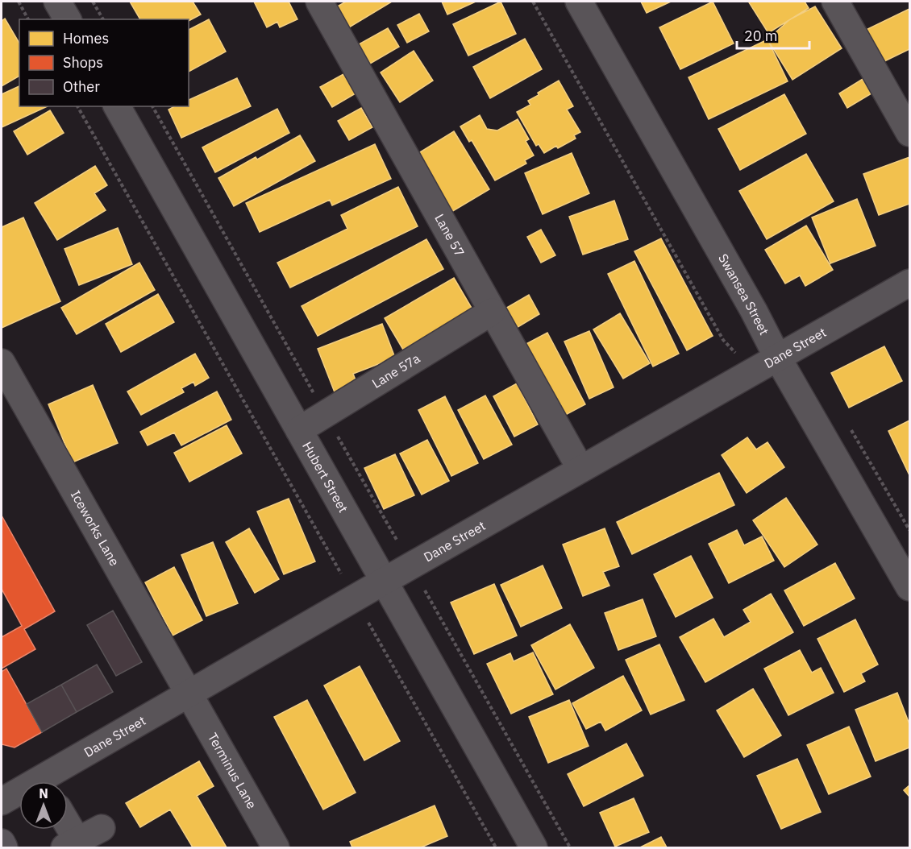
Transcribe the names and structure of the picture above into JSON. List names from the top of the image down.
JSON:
{
  "streets": {
    "street": [
      "Lane 57",
      "Swansea Street",
      "Dane Street",
      "Lane 57a",
      "Hubert Street",
      "Iceworks Lane",
      "Terminus Lane"
    ]
  },
  "crossings": [
    ["Lane 57", "Dane Street"],
    ["Lane 57", "Lane 57a"],
    ["Swansea Street", "Dane Street"],
    ["Dane Street", "Hubert Street"],
    ["Dane Street", "Iceworks Lane"],
    ["Dane Street", "Terminus Lane"],
    ["Lane 57a", "Hubert Street"],
    ["Iceworks Lane", "Terminus Lane"]
  ],
  "legend": ["Homes", "Shops", "Other"],
  "scale_bar": "20 m",
  "north": "top"
}
